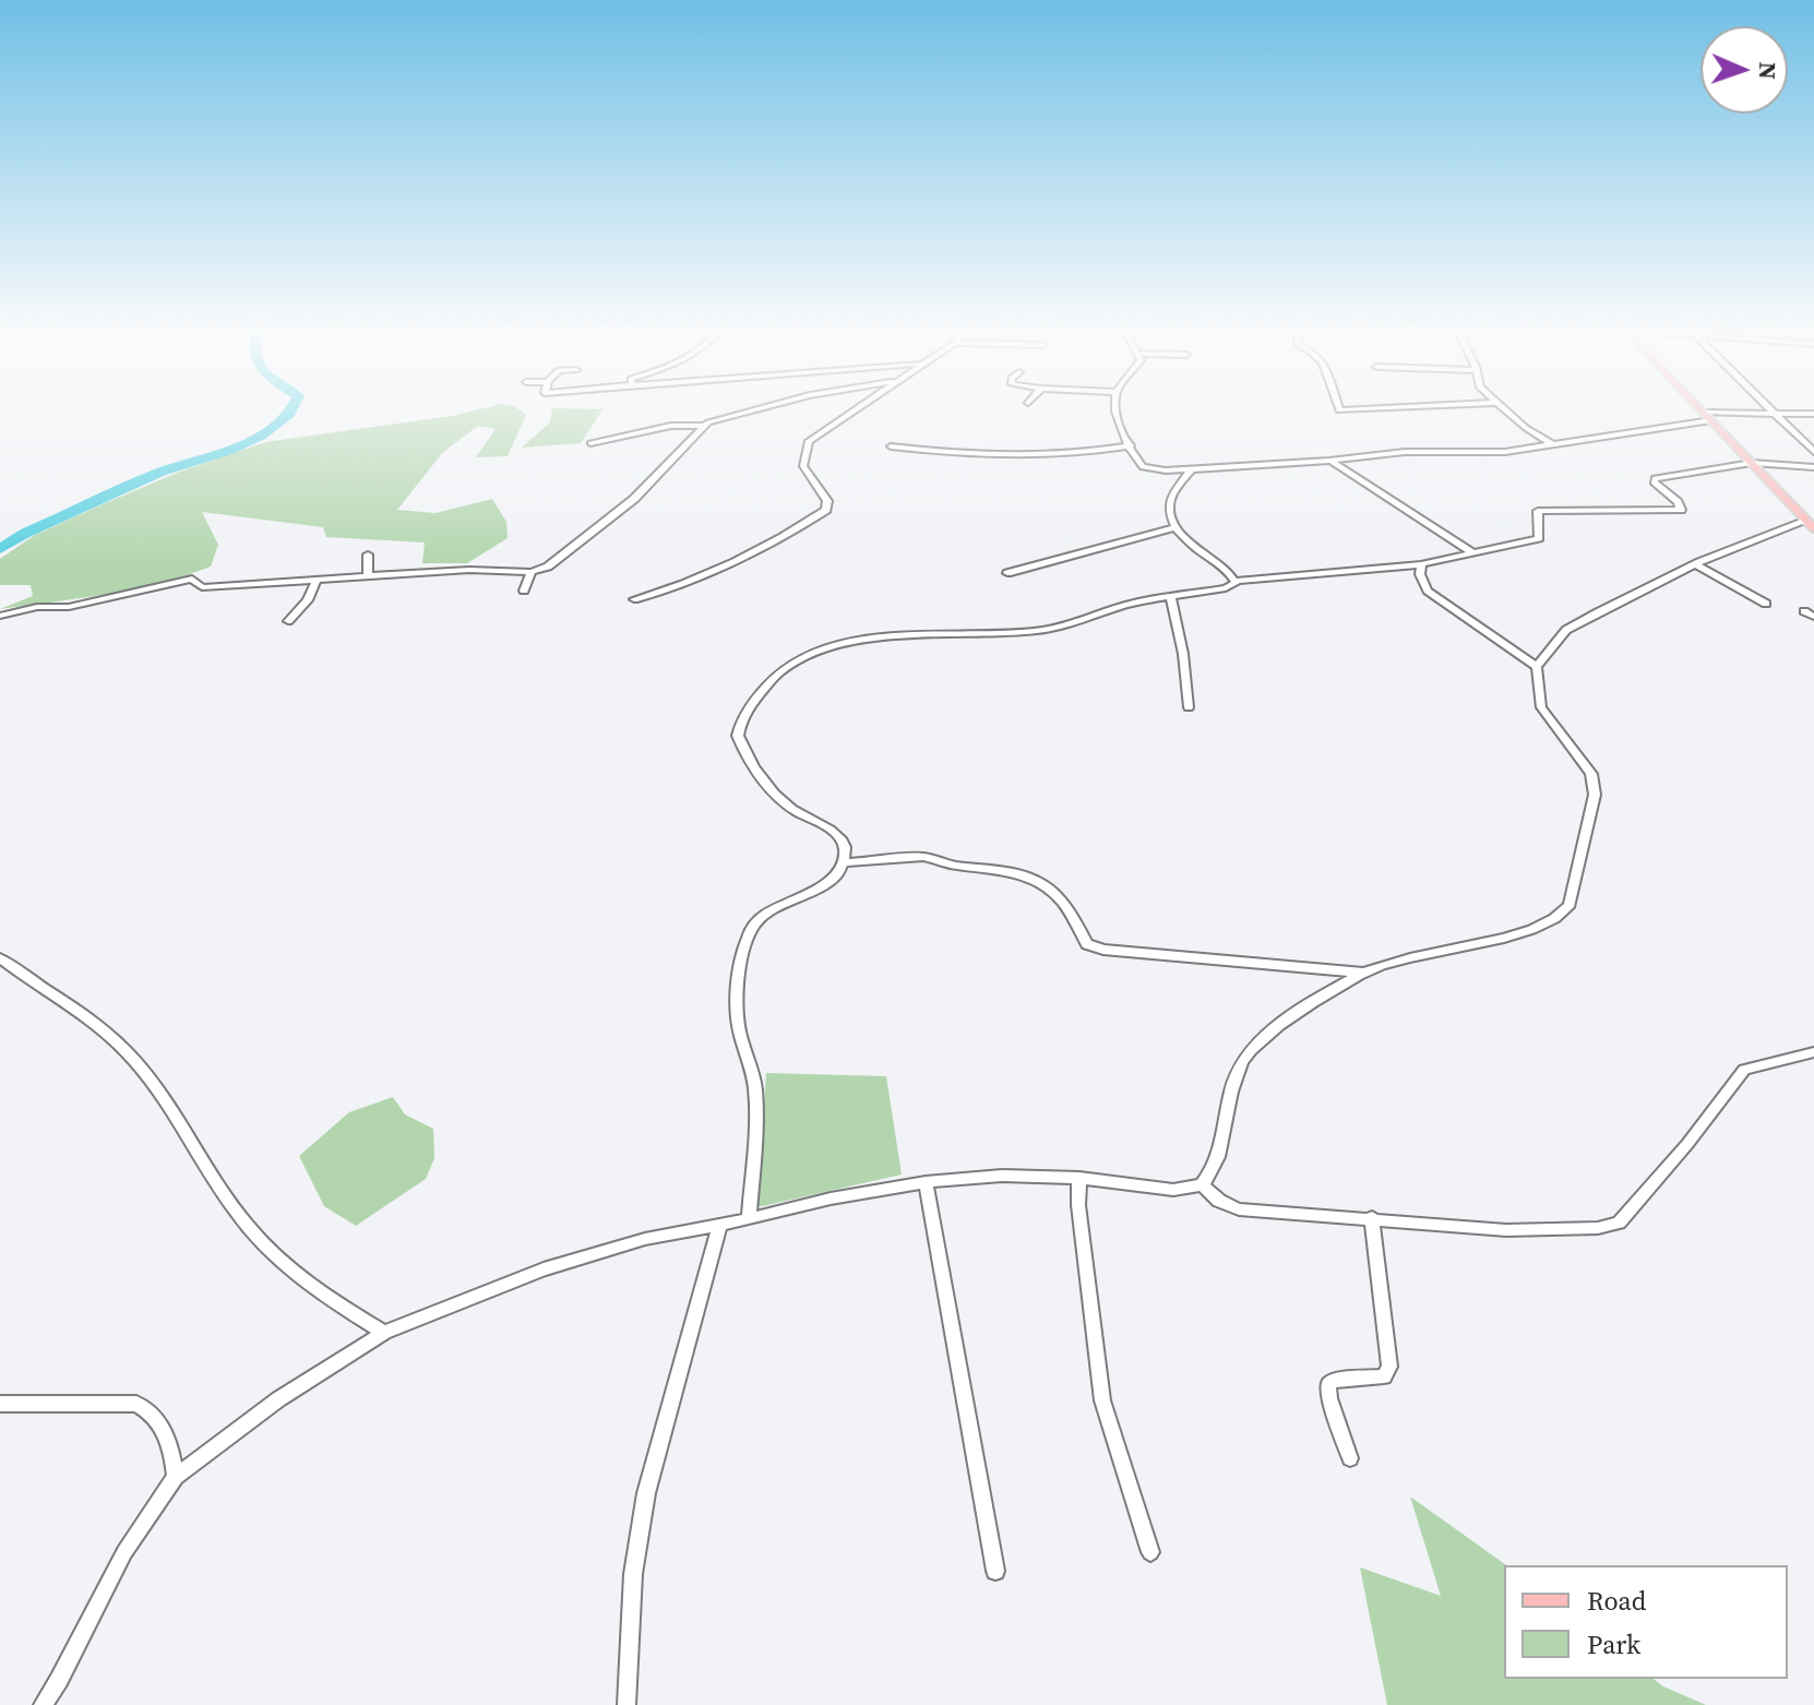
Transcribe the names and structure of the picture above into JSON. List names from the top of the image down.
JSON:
{
  "legend": ["Road", "Park"],
  "north": "right"
}
